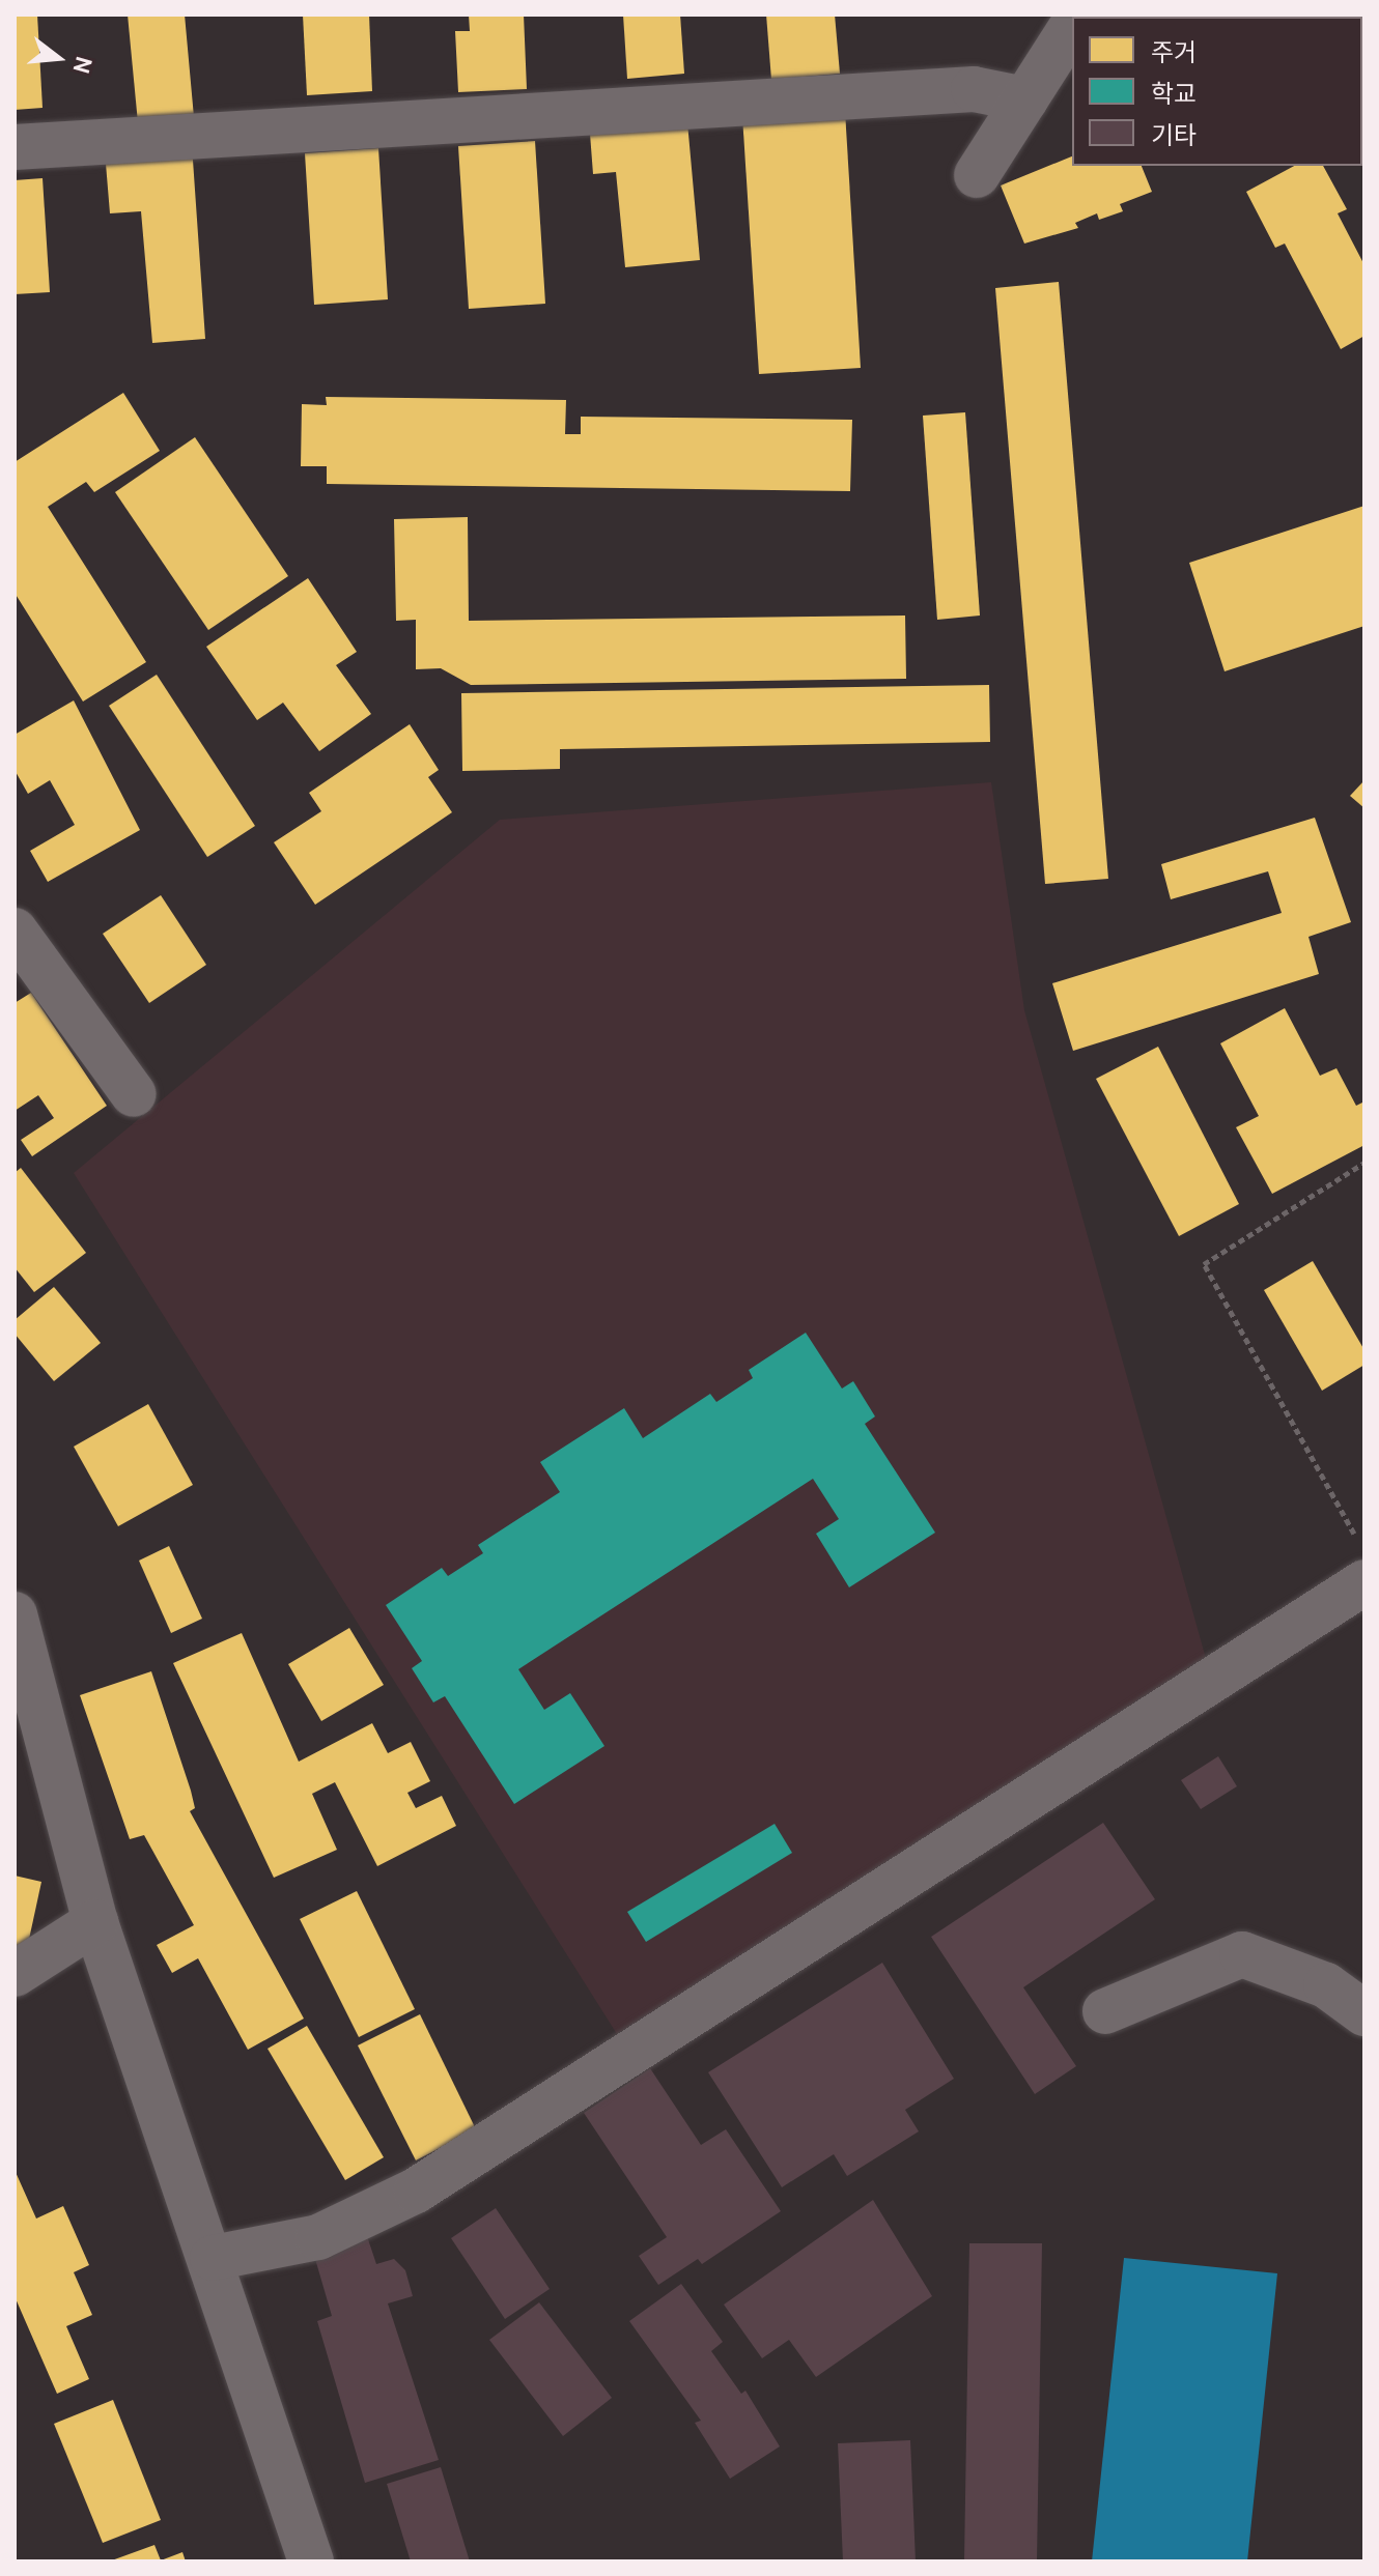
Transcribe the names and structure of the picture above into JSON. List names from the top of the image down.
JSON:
{
  "legend": ["주거", "학교", "기타"],
  "north": "right"
}
